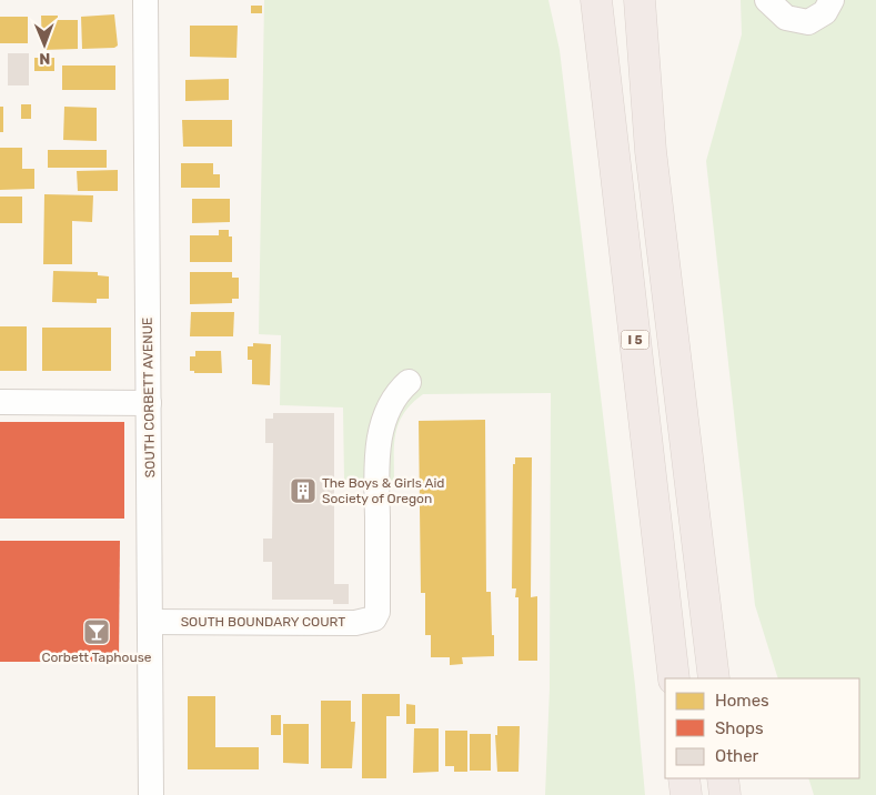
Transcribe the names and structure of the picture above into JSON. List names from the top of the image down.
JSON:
{
  "streets": {
    "highway": ["I 5"],
    "street": ["SOUTH CORBETT AVENUE", "SOUTH BOUNDARY COURT"]
  },
  "crossings": [
    ["SOUTH CORBETT AVENUE", "SOUTH BOUNDARY COURT"]
  ],
  "places": {
    "building": ["The Boys & Girls Aid Society of Oregon"],
    "bar": ["Corbett Taphouse"]
  },
  "legend": ["Homes", "Shops", "Other"],
  "north": "bottom"
}
